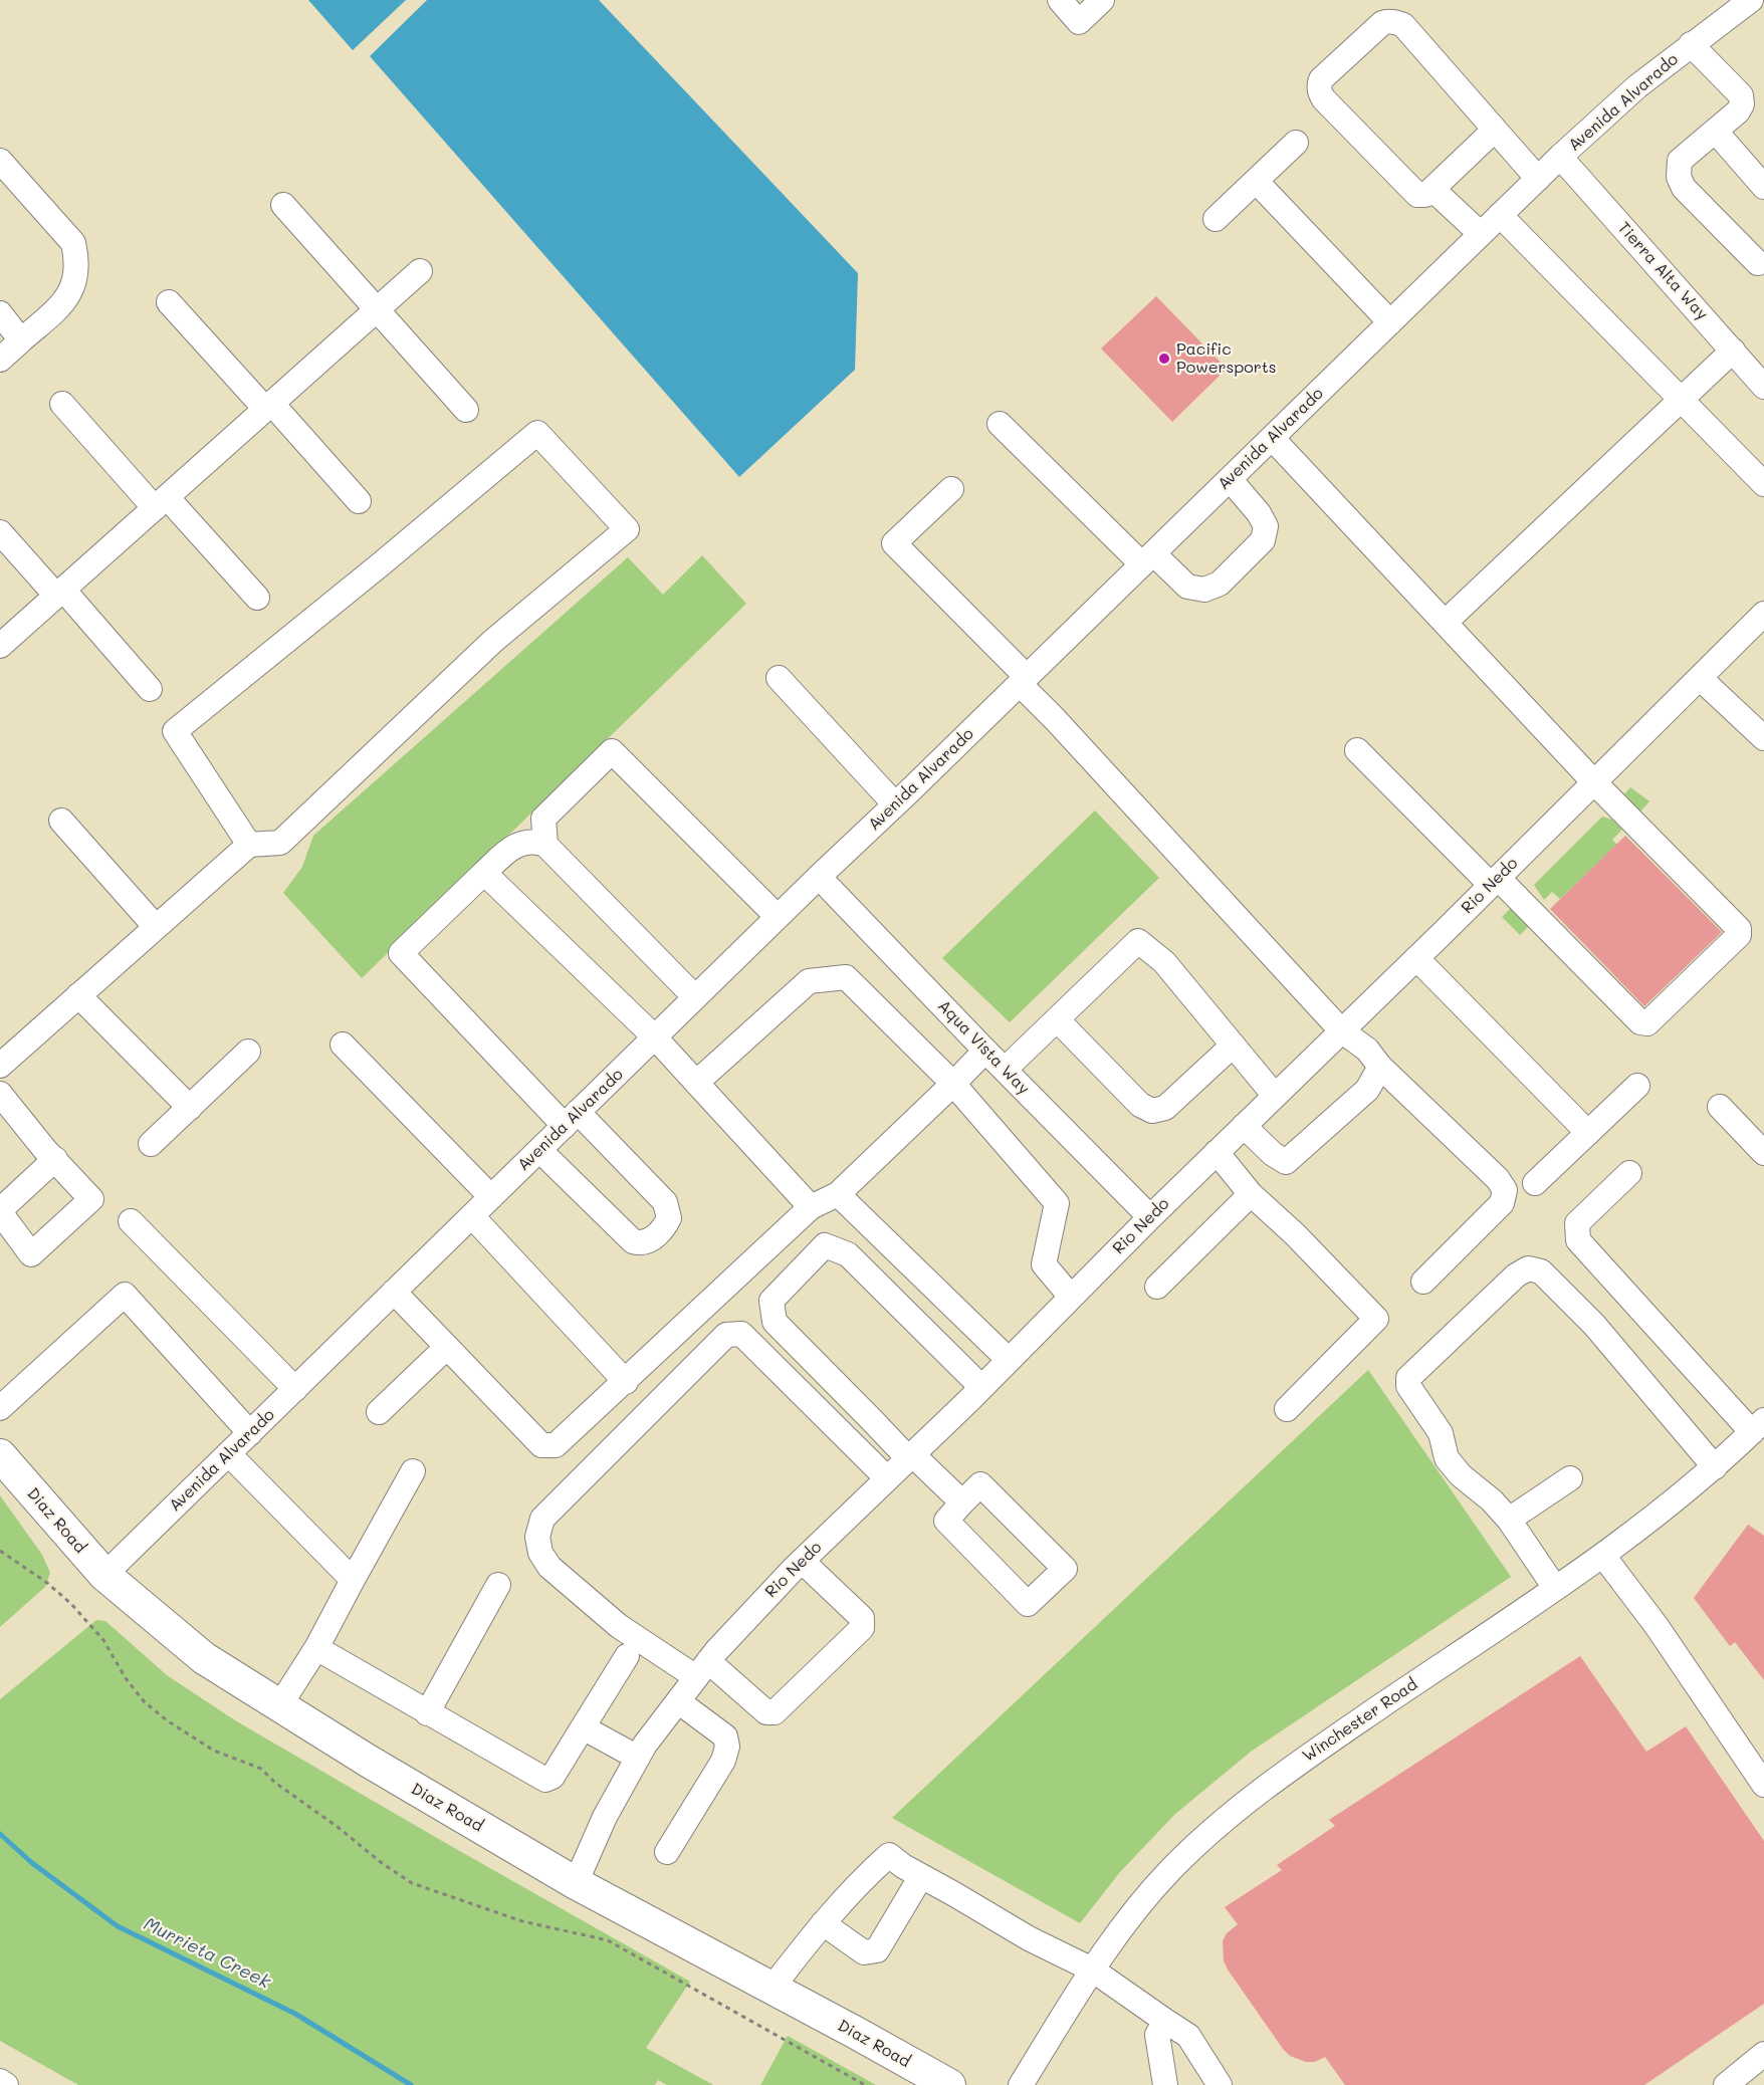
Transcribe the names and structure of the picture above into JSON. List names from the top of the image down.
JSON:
{
  "streets": {
    "main road": ["Diaz Road"],
    "street": [
      "Avenida Alvarado",
      "Tierra Alta Way",
      "Rio Nedo",
      "Aqua Vista Way",
      "Winchester Road"
    ]
  },
  "crossings": [
    ["Avenida Alvarado", "Tierra Alta Way"],
    ["Avenida Alvarado", "Aqua Vista Way"],
    ["Avenida Alvarado", "Diaz Road"],
    ["Rio Nedo", "Aqua Vista Way"],
    ["Rio Nedo", "Diaz Road"]
  ],
  "water": ["Murrieta Creek"],
  "places": ["Pacific Powersports"]
}
